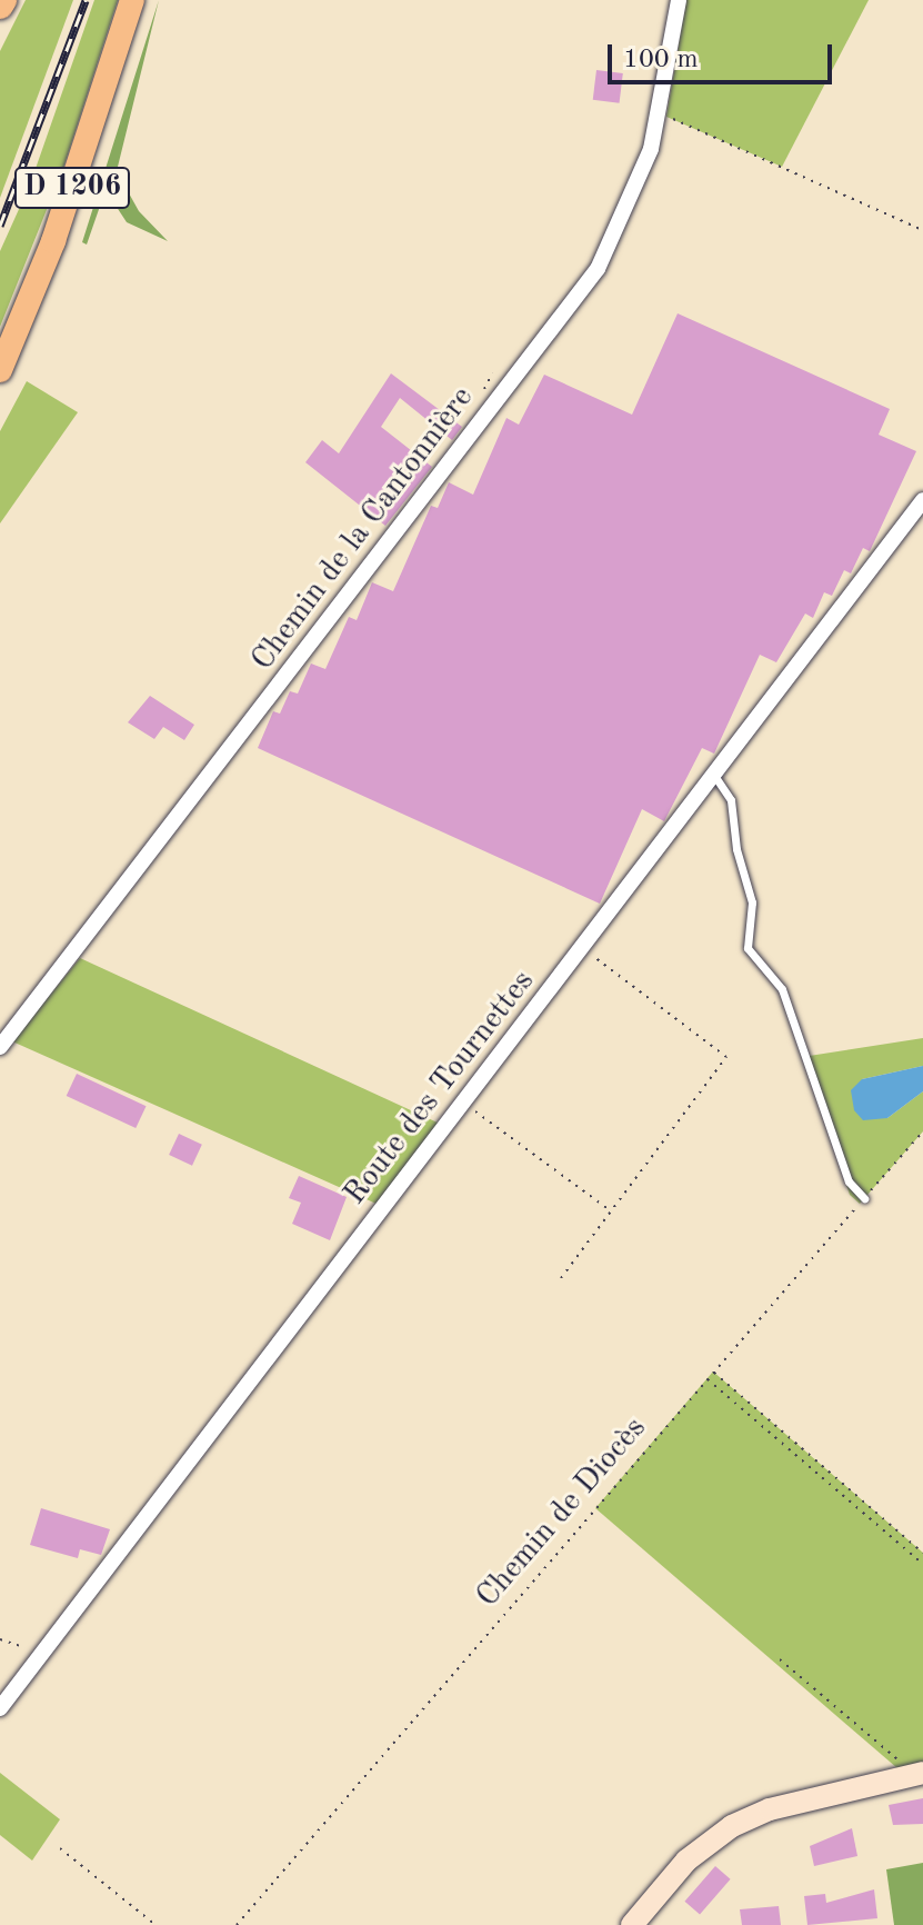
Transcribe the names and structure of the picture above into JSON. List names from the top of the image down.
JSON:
{
  "streets": {
    "main road": ["D 1206"],
    "street": ["Chemin de la Cantonnière", "Route des Tournettes"],
    "path": ["Chemin de Diocès"]
  },
  "scale_bar": "100 m"
}
